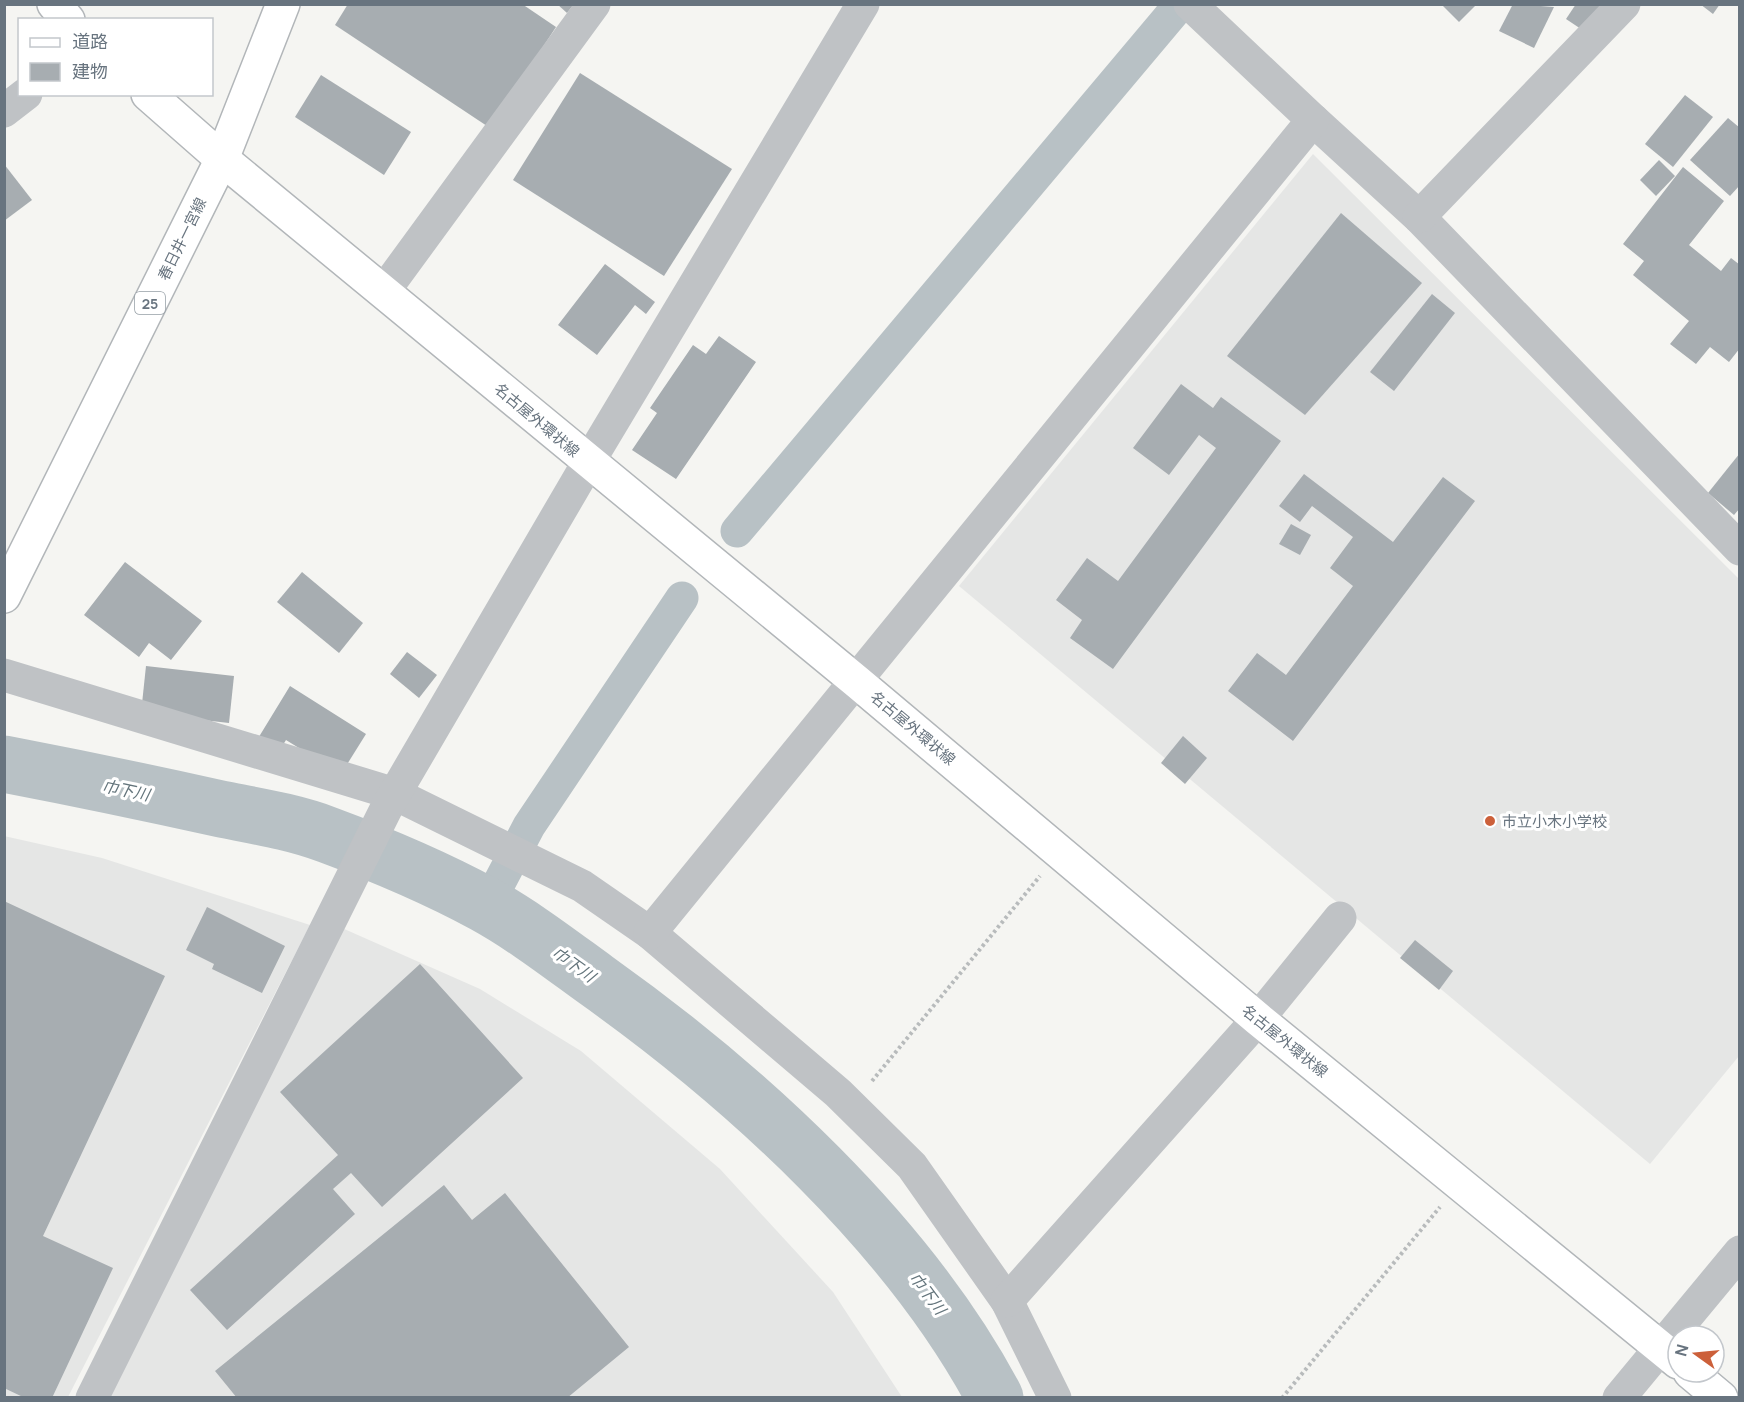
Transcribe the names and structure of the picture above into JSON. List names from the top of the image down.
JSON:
{
  "streets": {
    "main road": ["春日井一宮線", "25", "名古屋外環状線"]
  },
  "crossings": [
    ["春日井一宮線", "名古屋外環状線"]
  ],
  "water": ["巾下川"],
  "places": ["市立小木小学校"],
  "legend": ["道路", "建物"],
  "north": "left"
}
